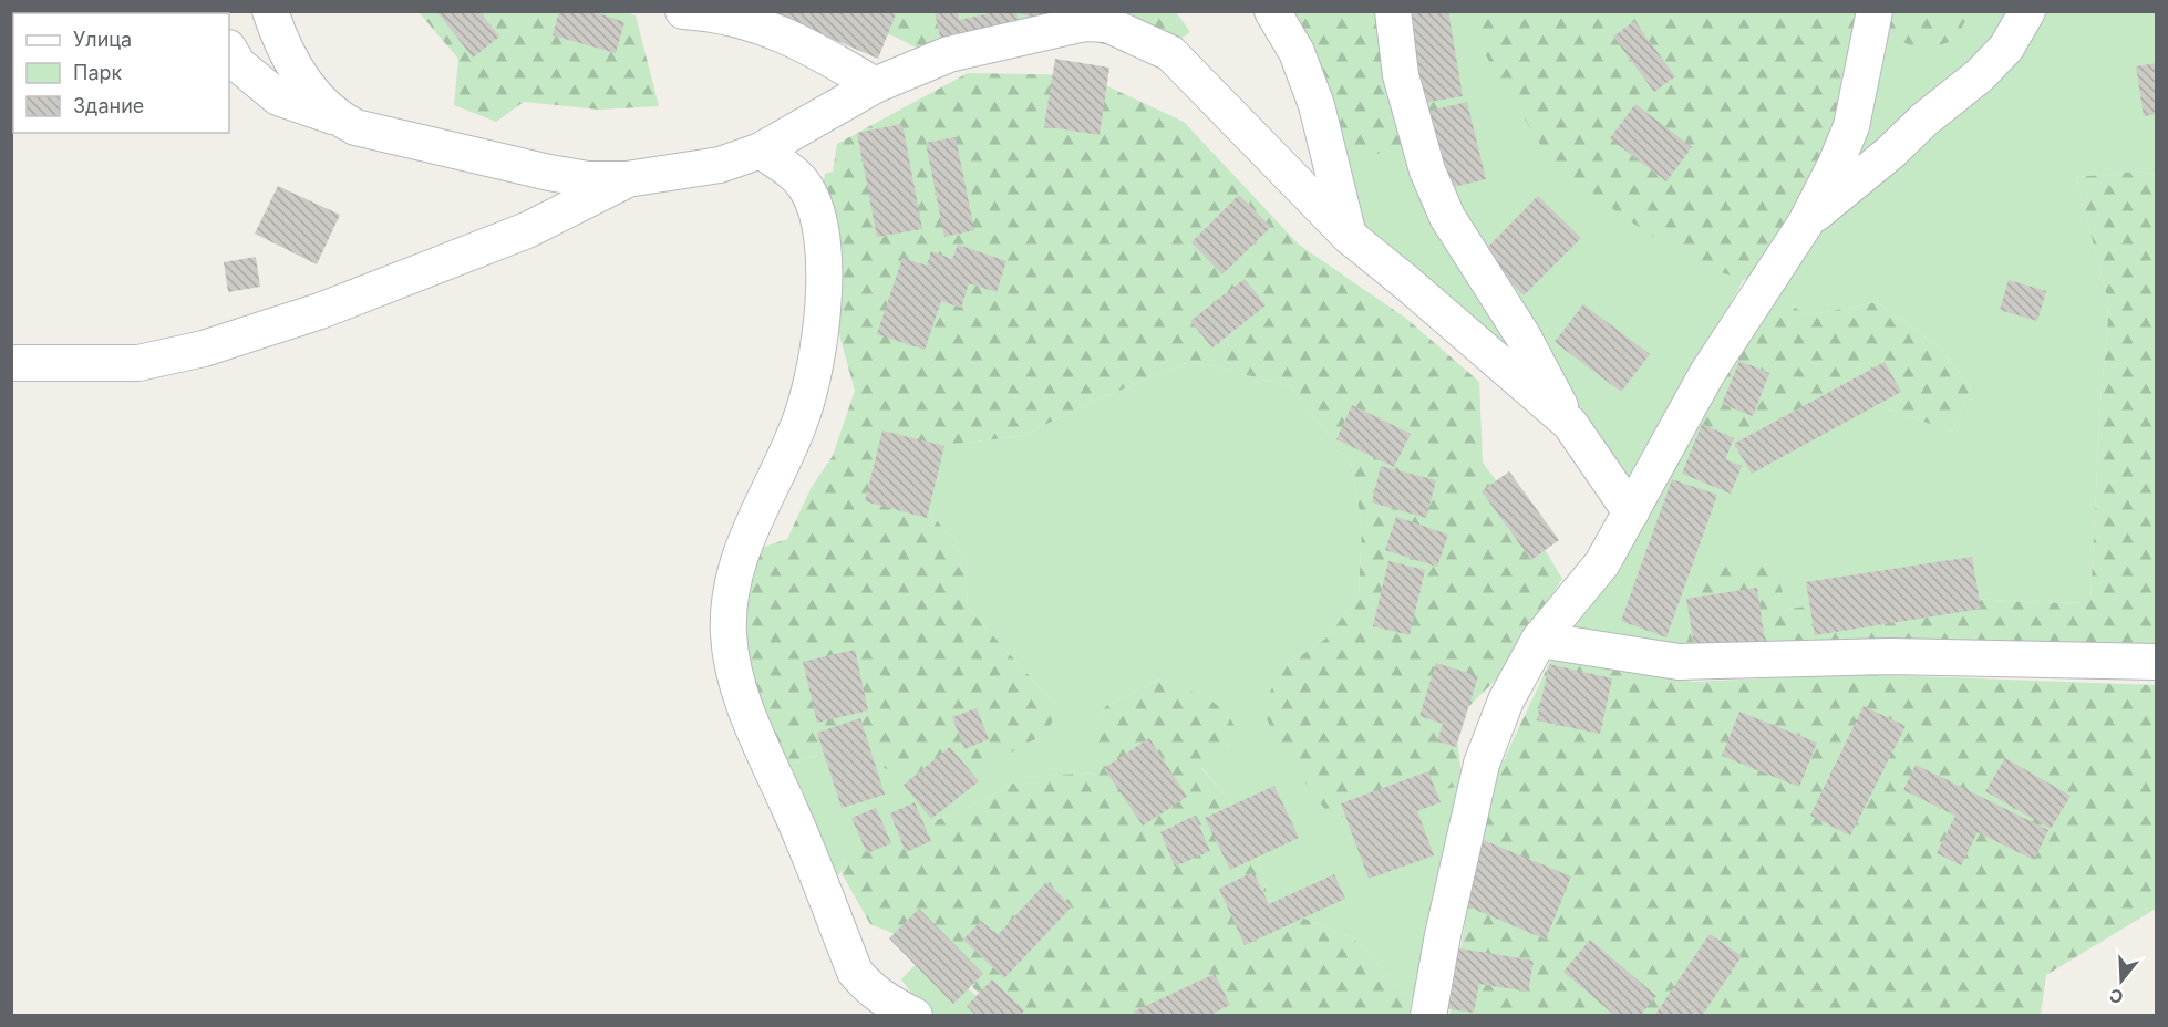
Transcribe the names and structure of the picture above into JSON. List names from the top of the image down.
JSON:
{
  "legend": ["Улица", "Парк", "Здание"],
  "north": "bottom"
}
